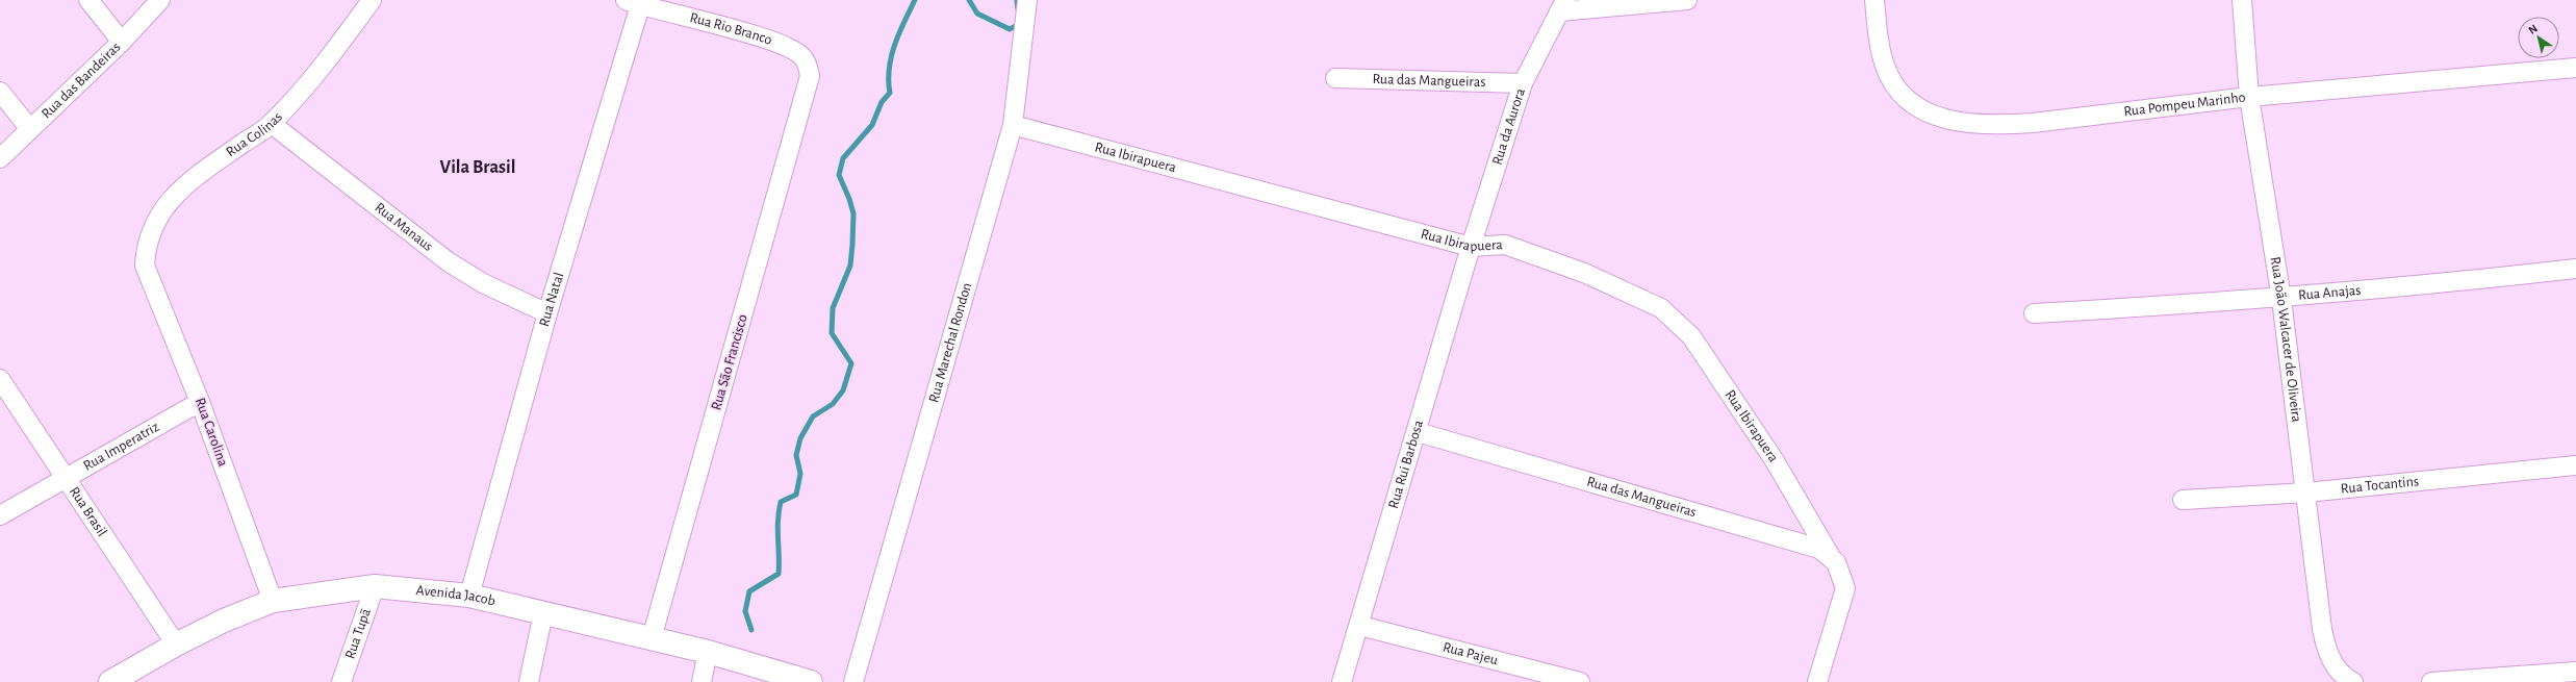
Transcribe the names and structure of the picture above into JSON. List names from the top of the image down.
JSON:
{
  "streets": {
    "main road": ["Avenida Jacob"],
    "street": [
      "Rua Rio Branco",
      "Rua das Bandeiras",
      "Rua das Mangueiras",
      "Rua Pompeu Marinho",
      "Rua da Aurora",
      "Rua Colinas",
      "Rua Ibirapuera",
      "Rua Manaus",
      "Rua Anajas",
      "Rua Natal",
      "Rua João Walcacer de Oliveira",
      "Rua Marechal Rondon",
      "Rua São Francisco",
      "Rua Carolina",
      "Rua Imperatriz",
      "Rua Rui Barbosa",
      "Rua Tocantins",
      "Rua Brasil",
      "Rua Tupã",
      "Rua Pajeu"
    ]
  },
  "crossings": [
    ["Rua Rio Branco", "Rua Natal"],
    ["Rua Rio Branco", "Rua São Francisco"],
    ["Rua das Mangueiras", "Rua da Aurora"],
    ["Rua das Mangueiras", "Rua Ibirapuera"],
    ["Rua das Mangueiras", "Rua Rui Barbosa"],
    ["Rua Pompeu Marinho", "Rua João Walcacer de Oliveira"],
    ["Rua da Aurora", "Rua Ibirapuera"],
    ["Rua da Aurora", "Rua Rui Barbosa"],
    ["Rua Colinas", "Rua Manaus"],
    ["Rua Colinas", "Rua Carolina"],
    ["Rua Ibirapuera", "Rua Marechal Rondon"],
    ["Rua Ibirapuera", "Rua Rui Barbosa"],
    ["Rua Manaus", "Rua Natal"],
    ["Rua Anajas", "Rua João Walcacer de Oliveira"],
    ["Rua Natal", "Avenida Jacob"],
    ["Rua João Walcacer de Oliveira", "Rua Tocantins"],
    ["Rua São Francisco", "Avenida Jacob"],
    ["Rua Carolina", "Rua Imperatriz"],
    ["Rua Carolina", "Avenida Jacob"],
    ["Rua Imperatriz", "Rua Brasil"],
    ["Rua Rui Barbosa", "Rua Pajeu"],
    ["Rua Brasil", "Avenida Jacob"],
    ["Avenida Jacob", "Rua Tupã"]
  ],
  "districts": ["Vila Brasil"],
  "north": "top left"
}
